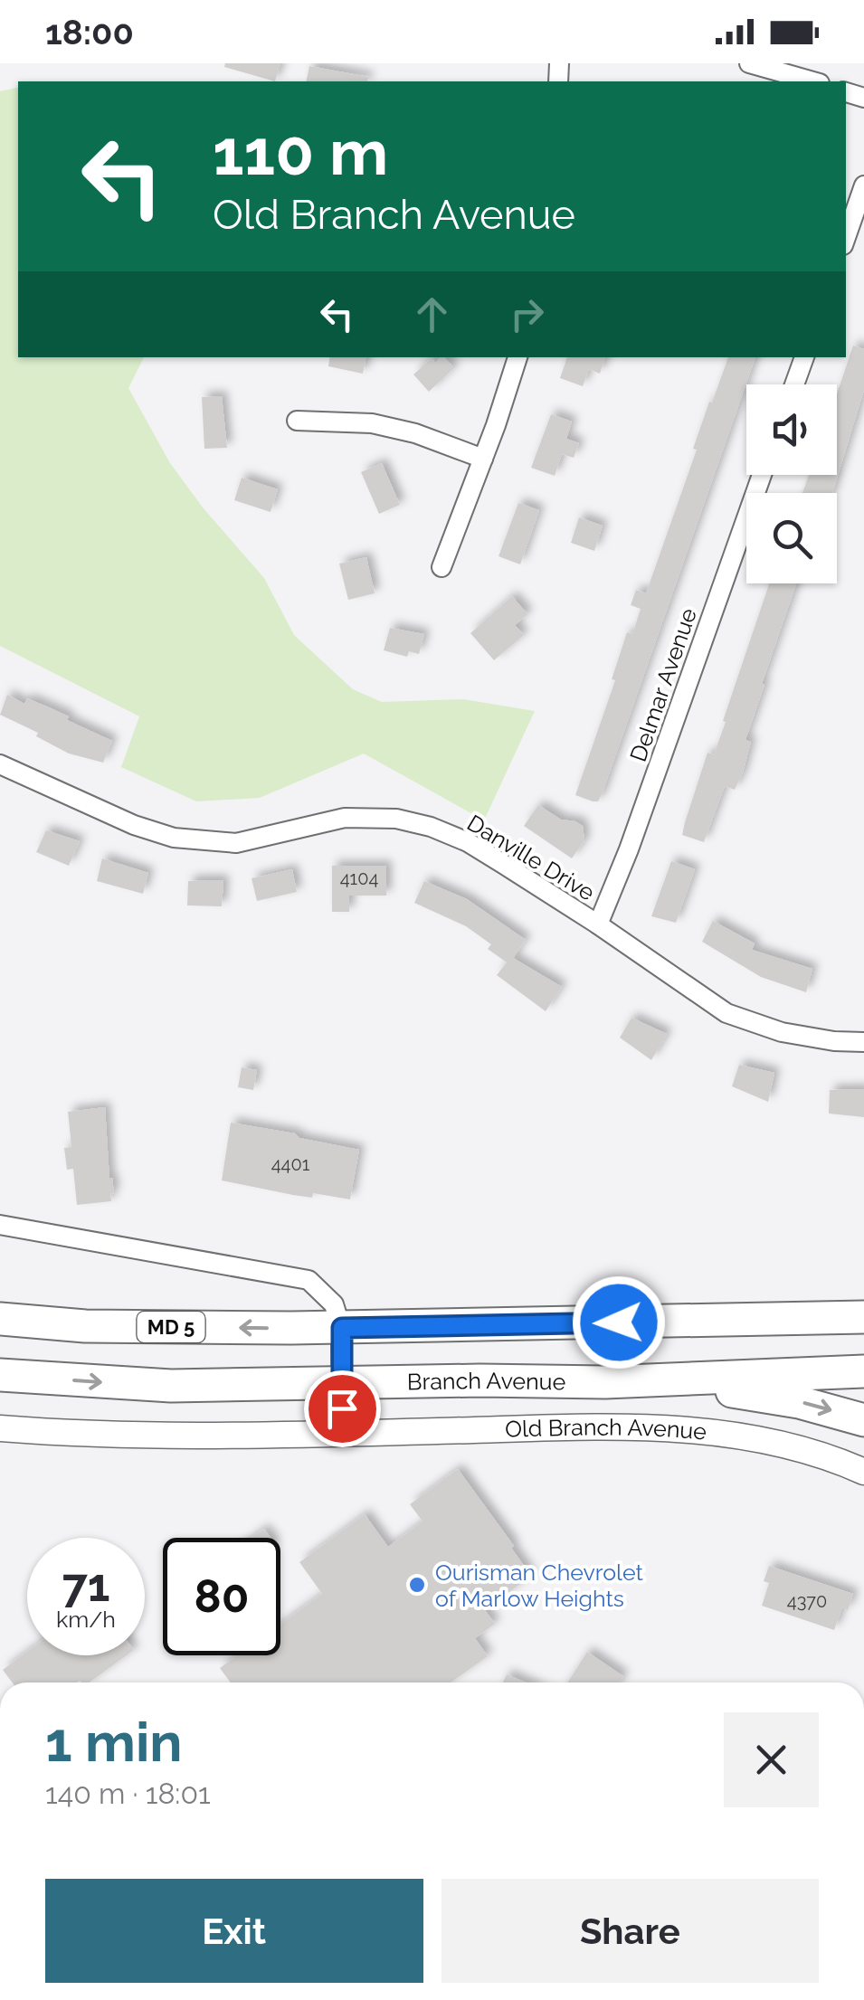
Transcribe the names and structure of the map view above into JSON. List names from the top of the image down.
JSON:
{
  "streets": {
    "highway": ["MD 5", "Branch Avenue"],
    "street": ["Delmar Avenue", "Danville Drive", "Old Branch Avenue"]
  },
  "crossings": [
    ["Delmar Avenue", "Danville Drive"]
  ],
  "places": ["Ourisman Chevrolet of Marlow Heights"],
  "house_numbers": ["4104", "4401", "4370"],
  "page": {
    "status": "18:00",
    "turn": ["110 m", "Old Branch Avenue"],
    "speed": "71 km/h",
    "limit": "80",
    "heading": ["1 min", "140 m · 18:01"],
    "buttons": ["Exit", "Share"]
  }
}
